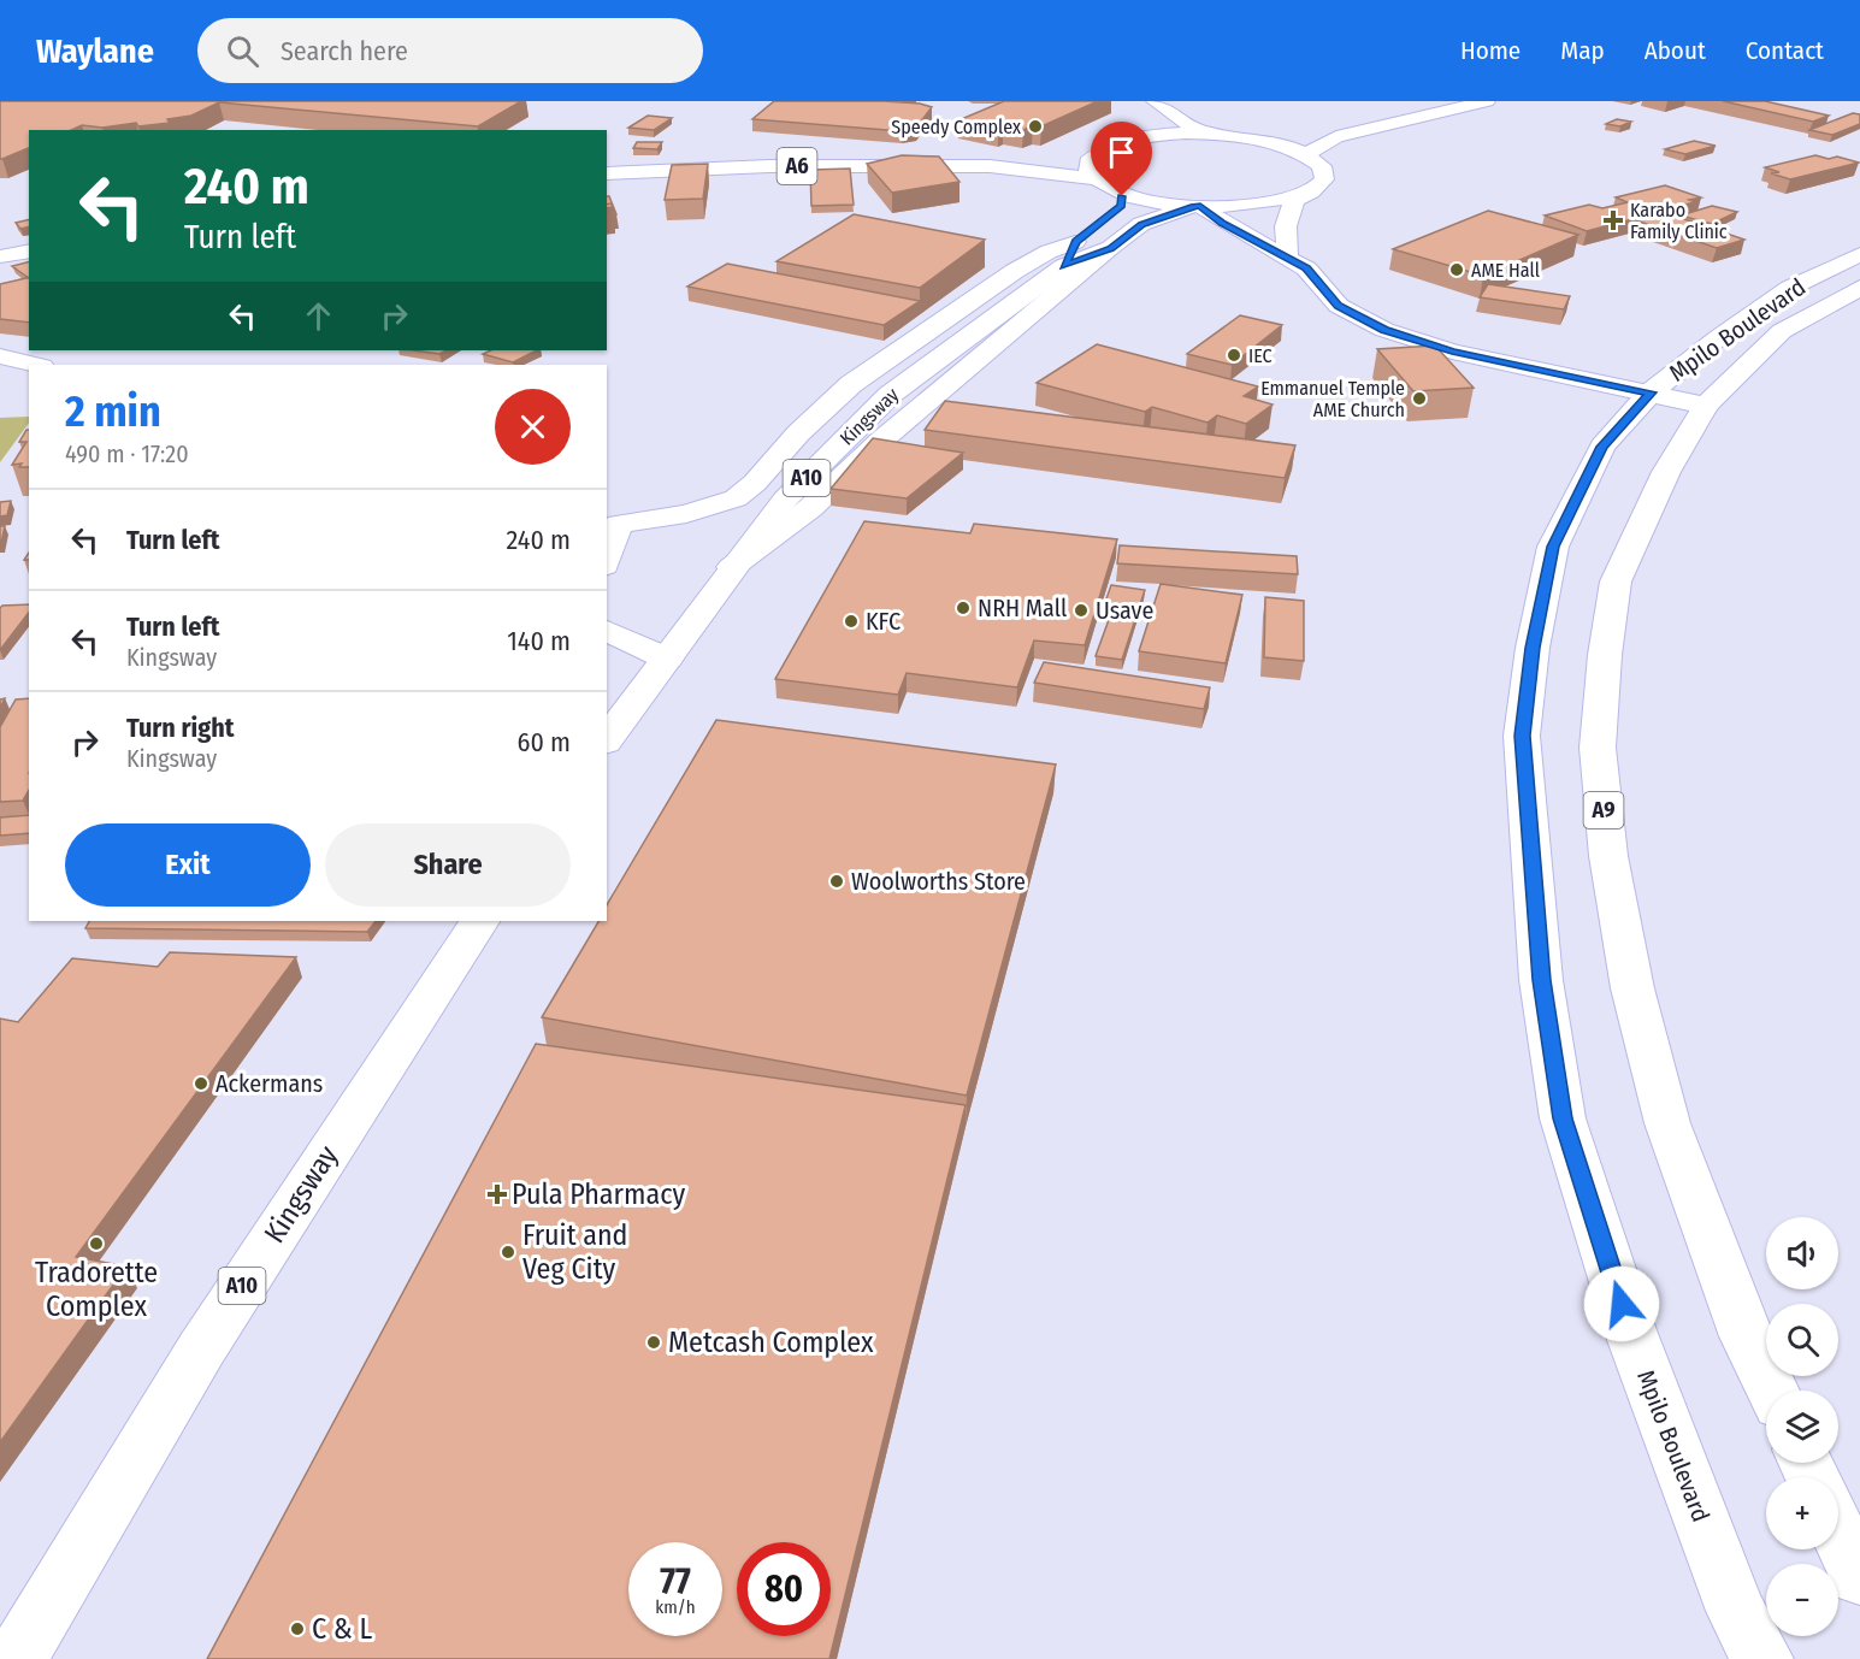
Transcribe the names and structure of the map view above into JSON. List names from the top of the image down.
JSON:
{
  "streets": {
    "main road": [
      "A6",
      "Mpilo Boulevard",
      "Kingsway",
      "A10",
      "A9"
    ]
  },
  "places": {
    "other": [
      "Speedy Complex",
      "AME Hall",
      "IEC",
      "Emmanuel Temple AME Church",
      "NRH Mall",
      "Usave",
      "KFC",
      "Woolworths Store",
      "Ackermans",
      "Tradorette Complex",
      "Fruit and Veg City",
      "Metcash Complex",
      "C & L"
    ],
    "health": ["Karabo Family Clinic", "Pula Pharmacy"]
  },
  "page": {
    "header": "Waylane",
    "search": "Search here",
    "nav": [
      "Home",
      "Map",
      "About",
      "Contact"
    ],
    "turn": ["240 m", "Turn left"],
    "heading": ["2 min", "490 m · 17:20"],
    "list": [
      {
        "name": "Turn left",
        "value": "240 m"
      },
      {
        "name": "Turn left",
        "note": "Kingsway",
        "value": "140 m"
      },
      {
        "name": "Turn right",
        "note": "Kingsway",
        "value": "60 m"
      }
    ],
    "buttons": ["Exit", "Share"],
    "map_buttons": ["+", "−"],
    "speed": "77 km/h",
    "limit": "80"
  }
}
